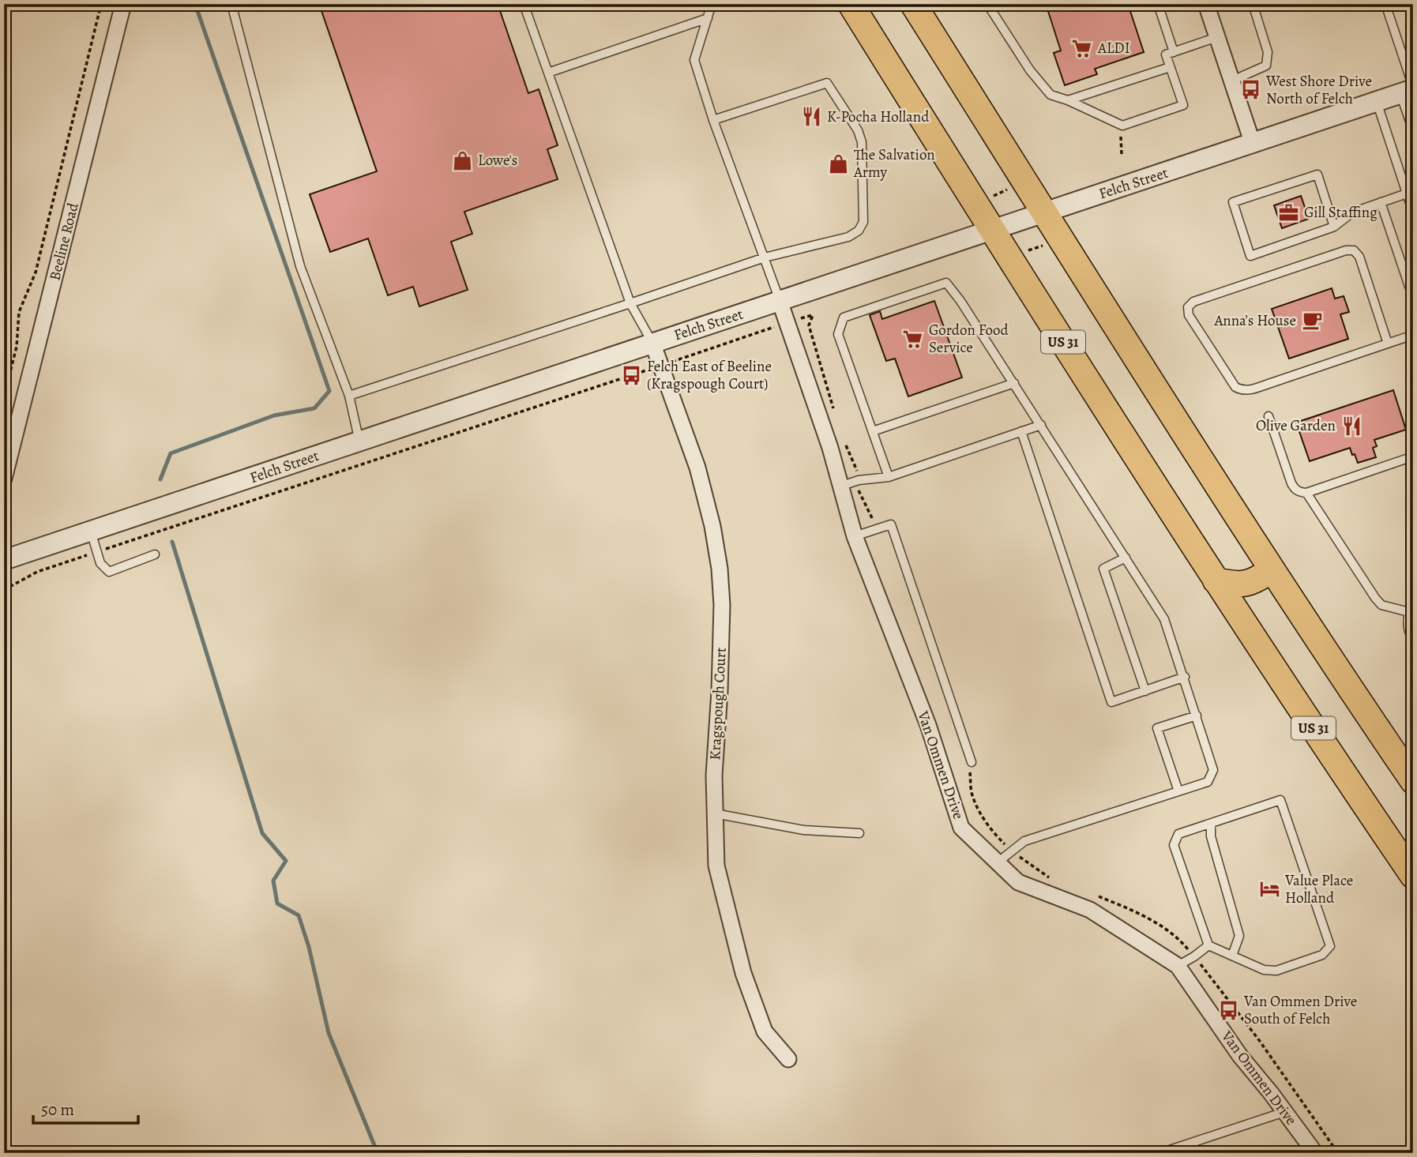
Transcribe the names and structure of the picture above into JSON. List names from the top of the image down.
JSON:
{
  "streets": {
    "highway": ["US 31"],
    "street": [
      "Felch Street",
      "Beeline Road",
      "Kragspough Court",
      "Van Ommen Drive"
    ]
  },
  "crossings": [
    ["Felch Street", "US 31"],
    ["Felch Street", "Kragspough Court"],
    ["Felch Street", "Van Ommen Drive"]
  ],
  "places": {
    "supermarket": ["ALDI", "Gordon Food Service"],
    "bus stop": ["West Shore Drive North of Felch", "Felch East of Beeline (Kragspough Court)", "Van Ommen Drive South of Felch"],
    "restaurant": ["K-Pocha Holland", "Olive Garden"],
    "shop": ["Lowe's", "The Salvation Army"],
    "office": ["Gill Staffing"],
    "cafe": ["Anna’s House"],
    "hotel": ["Value Place Holland"]
  },
  "scale_bar": "50 m"
}
